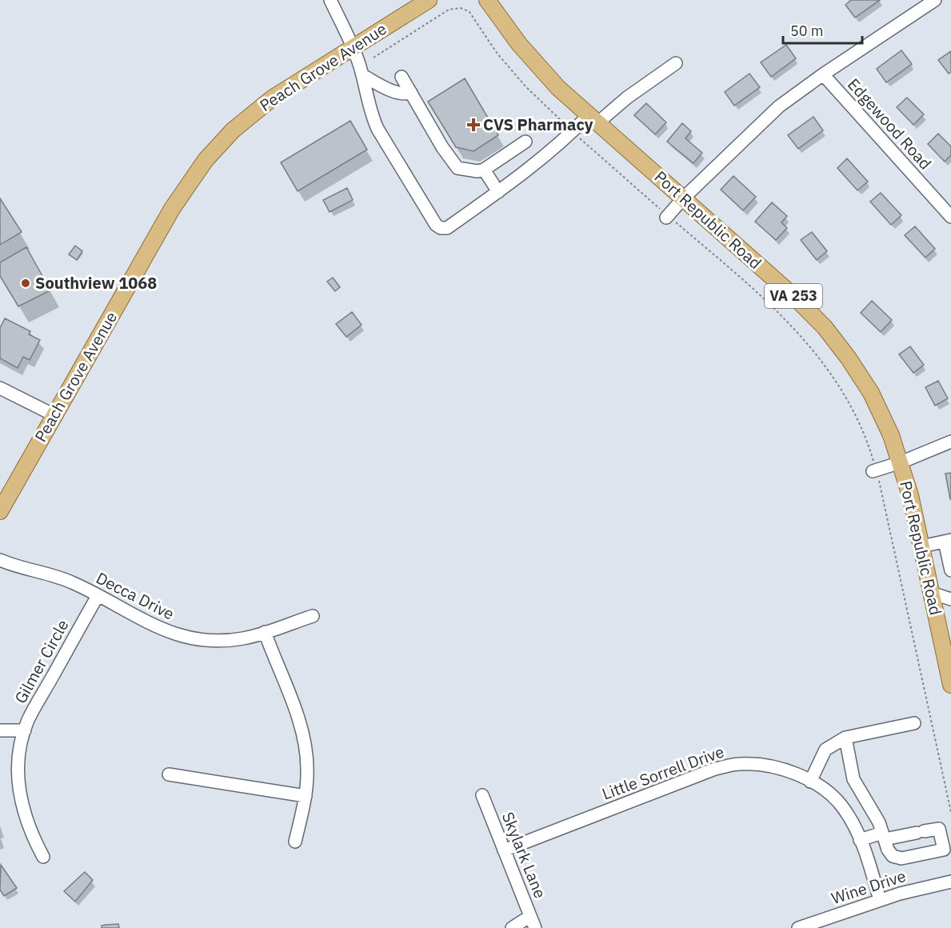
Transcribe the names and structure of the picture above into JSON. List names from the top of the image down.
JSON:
{
  "streets": {
    "main road": ["Peach Grove Avenue", "Port Republic Road", "VA 253"],
    "street": [
      "Edgewood Road",
      "Decca Drive",
      "Gilmer Circle",
      "Little Sorrell Drive",
      "Skylark Lane",
      "Wine Drive"
    ]
  },
  "crossings": [
    ["Decca Drive", "Gilmer Circle"],
    ["Little Sorrell Drive", "Skylark Lane"],
    ["Little Sorrell Drive", "Wine Drive"]
  ],
  "places": {
    "health": ["CVS Pharmacy"],
    "other": ["Southview 1068"]
  },
  "scale_bar": "50 m"
}
